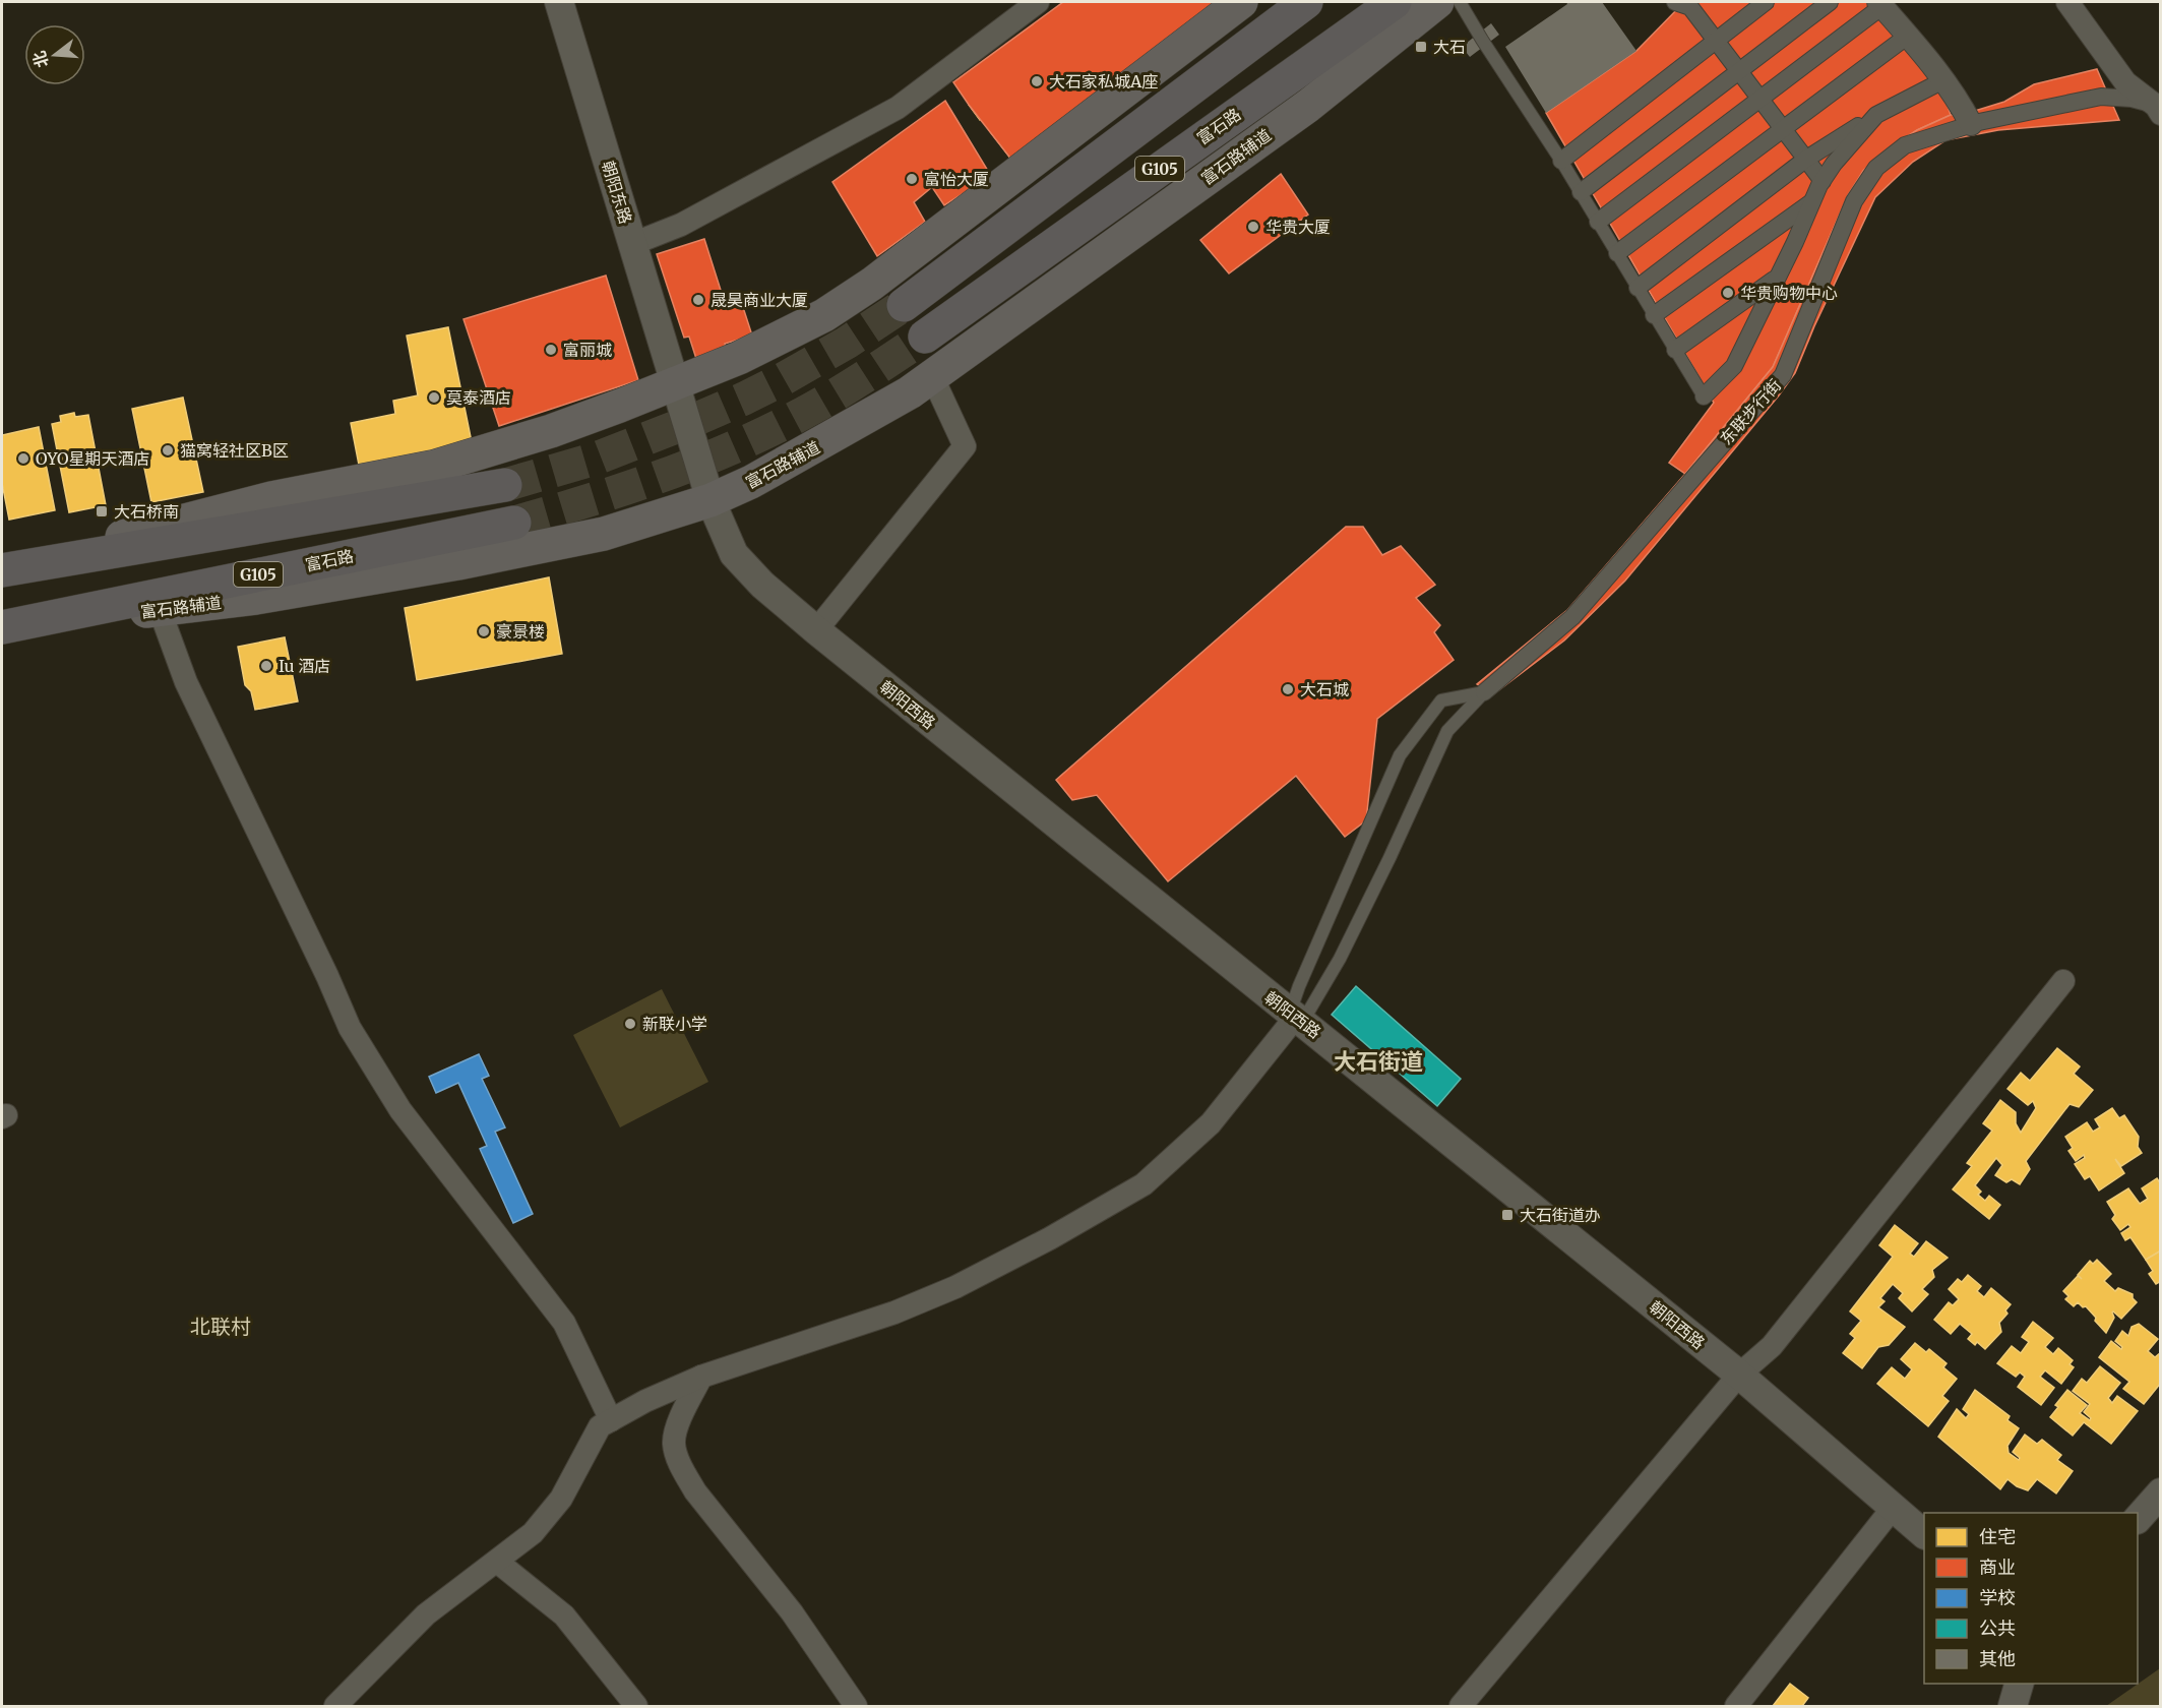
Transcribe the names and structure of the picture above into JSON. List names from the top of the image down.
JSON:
{
  "streets": {
    "highway": ["富石路", "G105"],
    "main road": ["富石路辅道"],
    "street": ["朝阳东路", "东联步行街", "朝阳西路"]
  },
  "crossings": [
    ["富石路", "富石路辅道"],
    ["富石路辅道", "朝阳东路"],
    ["富石路辅道", "朝阳西路"],
    ["朝阳东路", "朝阳西路"]
  ],
  "districts": ["大石街道", "北联村"],
  "places": {
    "transit": ["大石", "大石桥南", "大石街道办"],
    "other": [
      "大石家私城A座",
      "富怡大厦",
      "华贵大厦",
      "华贵购物中心",
      "晟昊商业大厦",
      "富丽城",
      "莫泰酒店",
      "猫窝轻社区B区",
      "OYO星期天酒店",
      "豪景楼",
      "Iu 酒店",
      "大石城",
      "新联小学"
    ]
  },
  "legend": [
    "住宅",
    "商业",
    "学校",
    "公共",
    "其他"
  ],
  "north": "left"
}
